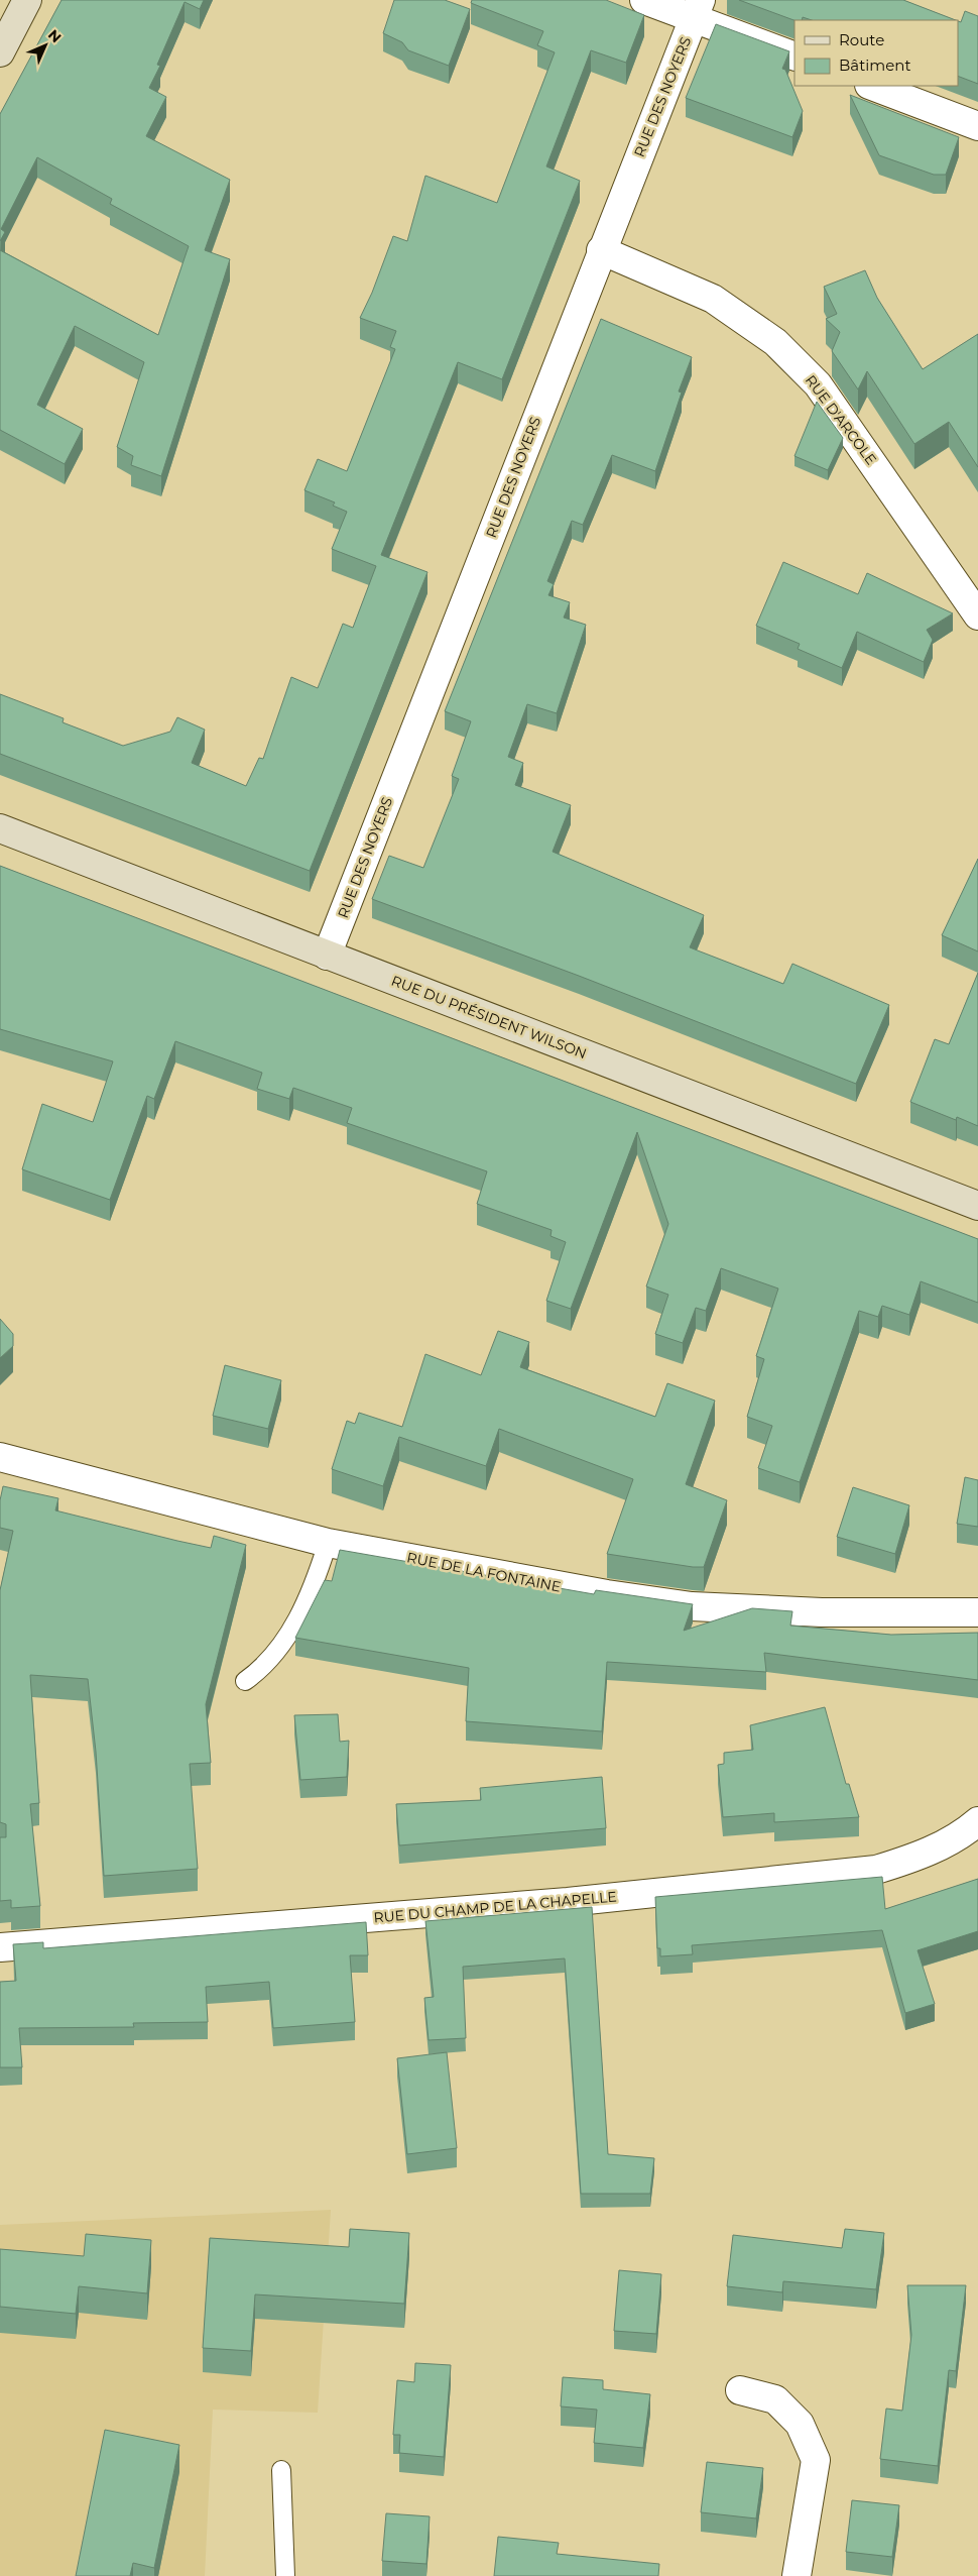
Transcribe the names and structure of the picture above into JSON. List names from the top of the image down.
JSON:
{
  "streets": {
    "main road": ["RUE DU PRÉSIDENT WILSON"],
    "street": [
      "RUE DES NOYERS",
      "RUE D'ARCOLE",
      "RUE DE LA FONTAINE",
      "RUE DU CHAMP DE LA CHAPELLE"
    ]
  },
  "crossings": [
    ["RUE DES NOYERS", "RUE D'ARCOLE"],
    ["RUE DES NOYERS", "RUE DU PRÉSIDENT WILSON"]
  ],
  "legend": ["Route", "Bâtiment"],
  "north": "top right"
}
